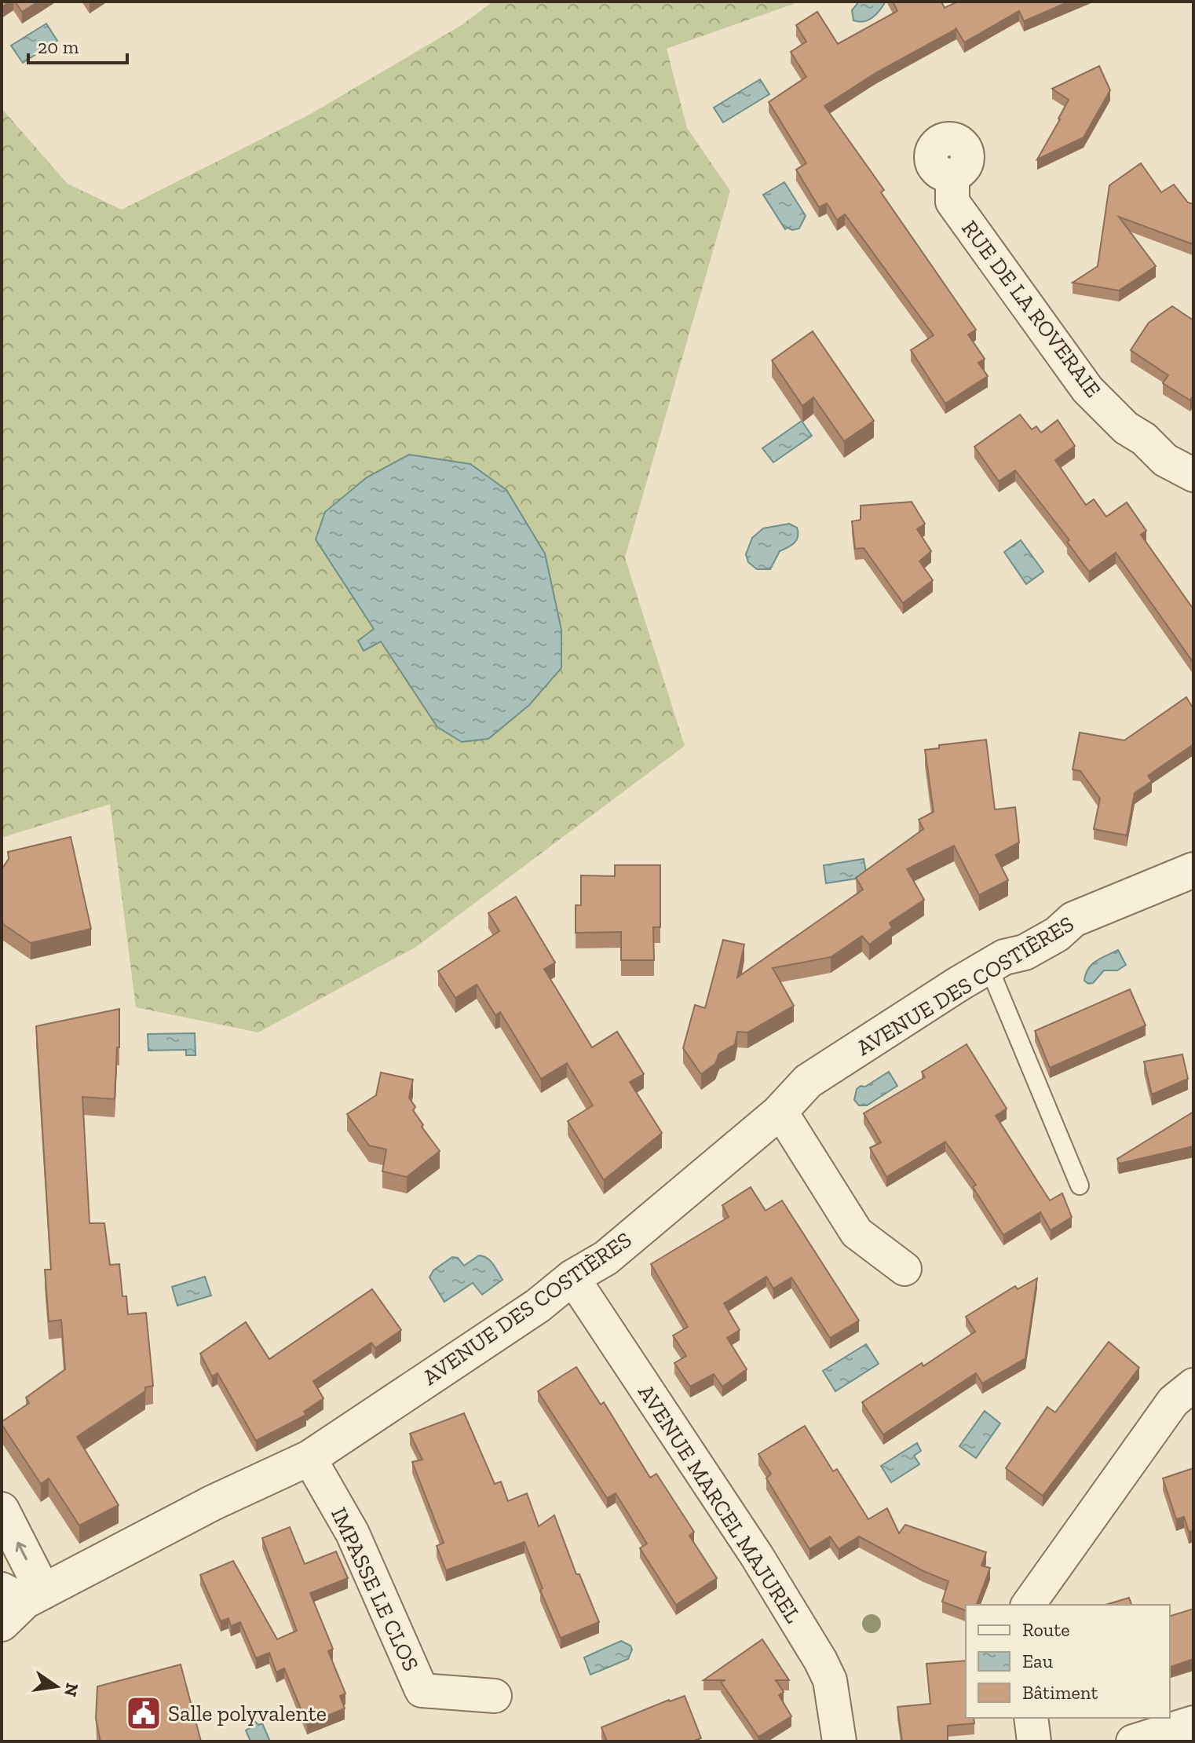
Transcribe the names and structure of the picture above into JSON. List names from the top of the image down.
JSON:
{
  "streets": {
    "street": [
      "RUE DE LA ROVERAIE",
      "AVENUE DES COSTIÈRES",
      "AVENUE MARCEL MAJUREL",
      "IMPASSE LE CLOS"
    ]
  },
  "crossings": [
    ["AVENUE DES COSTIÈRES", "AVENUE MARCEL MAJUREL"],
    ["AVENUE DES COSTIÈRES", "IMPASSE LE CLOS"]
  ],
  "places": {
    "public building": ["Salle polyvalente"]
  },
  "legend": ["Route", "Eau", "Bâtiment"],
  "scale_bar": "20 m",
  "north": "right"
}
